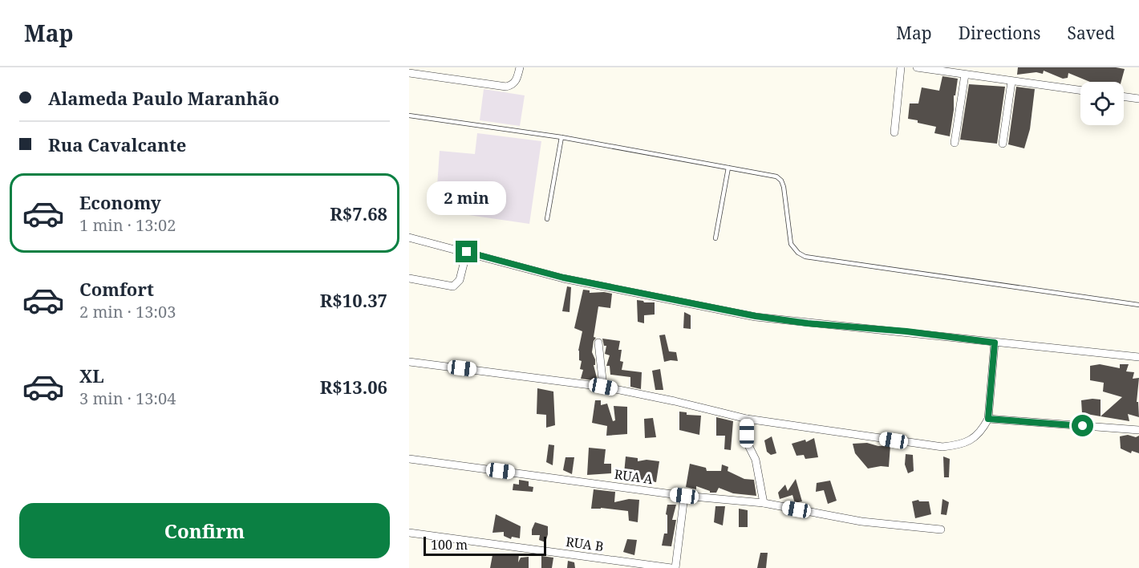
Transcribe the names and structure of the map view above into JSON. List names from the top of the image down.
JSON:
{
  "streets": {
    "street": ["RUA A", "RUA B"]
  },
  "scale_bar": "100 m",
  "page": {
    "header": "Map",
    "nav": ["Map", "Directions", "Saved"],
    "banner": ["Alameda Paulo Maranhão", "Rua Cavalcante"],
    "list": [
      {
        "name": "Economy",
        "note": "1 min · 13:02",
        "value": "R$7.68"
      },
      {
        "name": "Comfort",
        "note": "2 min · 13:03",
        "value": "R$10.37"
      },
      {
        "name": "XL",
        "note": "3 min · 13:04",
        "value": "R$13.06"
      }
    ],
    "bubble": "2 min",
    "buttons": "Confirm",
    "scale": "100 m"
  }
}
